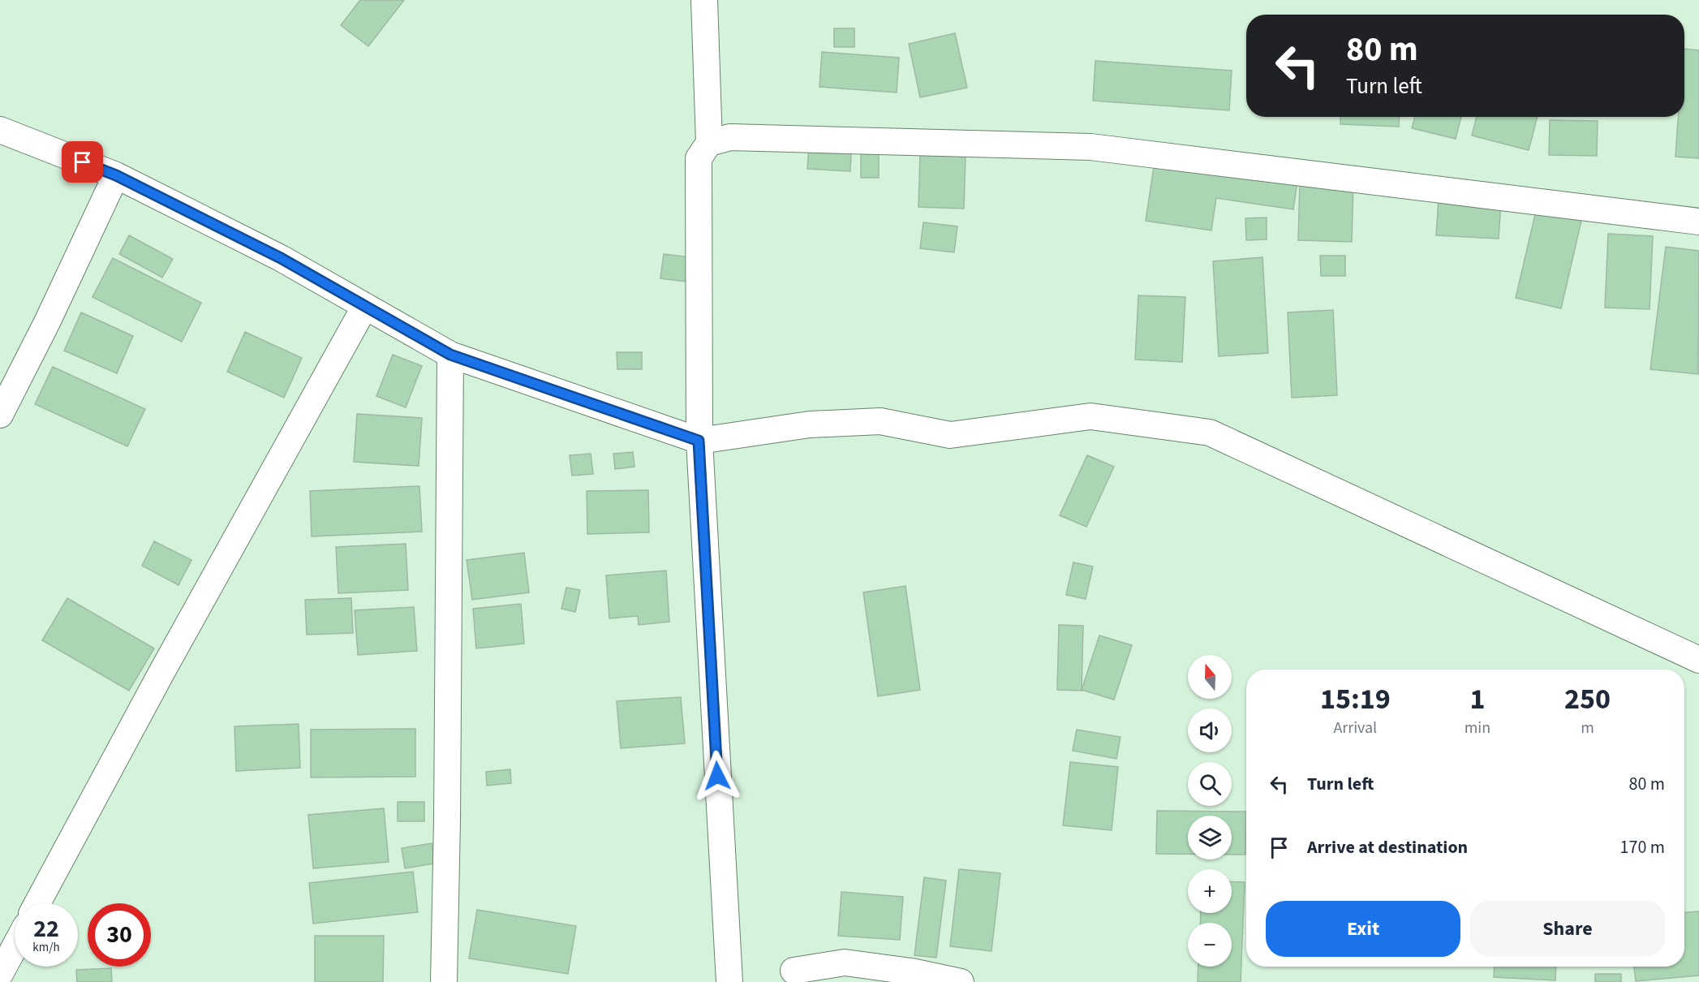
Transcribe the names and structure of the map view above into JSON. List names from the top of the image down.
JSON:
{
  "north": "top",
  "page": {
    "turn": ["80 m", "Turn left"],
    "map_buttons": ["+", "−"],
    "eta": [
      "15:19",
      "Arrival",
      "1",
      "min",
      "250",
      "m"
    ],
    "list": [
      {
        "name": "Turn left",
        "value": "80 m"
      },
      {
        "name": "Arrive at destination",
        "value": "170 m"
      }
    ],
    "buttons": ["Exit", "Share"],
    "speed": "22 km/h",
    "limit": "30"
  }
}
